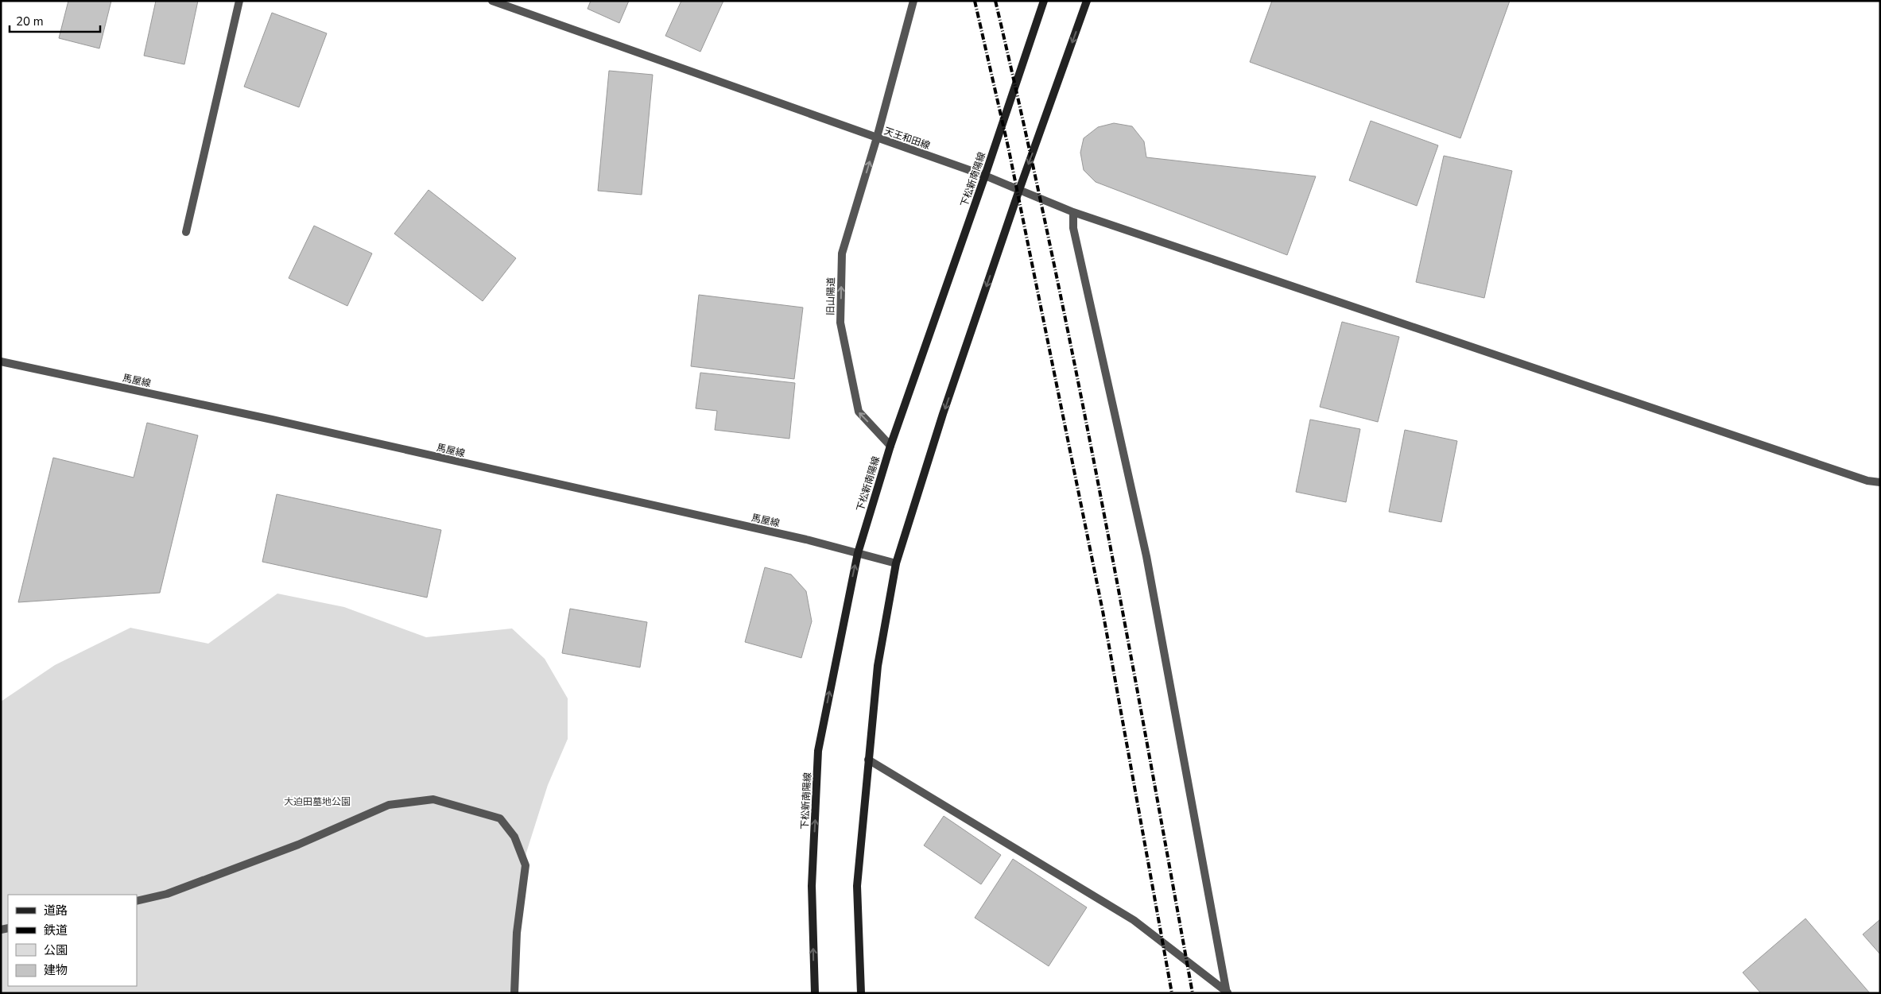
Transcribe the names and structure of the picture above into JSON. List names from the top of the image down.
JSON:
{
  "streets": {
    "main road": ["下松新南陽線"],
    "street": ["天王和田線", "旧山陽道", "馬屋線"]
  },
  "crossings": [
    ["天王和田線", "下松新南陽線"],
    ["天王和田線", "旧山陽道"],
    ["下松新南陽線", "旧山陽道"],
    ["下松新南陽線", "馬屋線"]
  ],
  "one_way": ["旧山陽道"],
  "parks": ["大迫田墓地公園"],
  "legend": [
    "道路",
    "鉄道",
    "公園",
    "建物"
  ],
  "scale_bar": "20 m"
}
